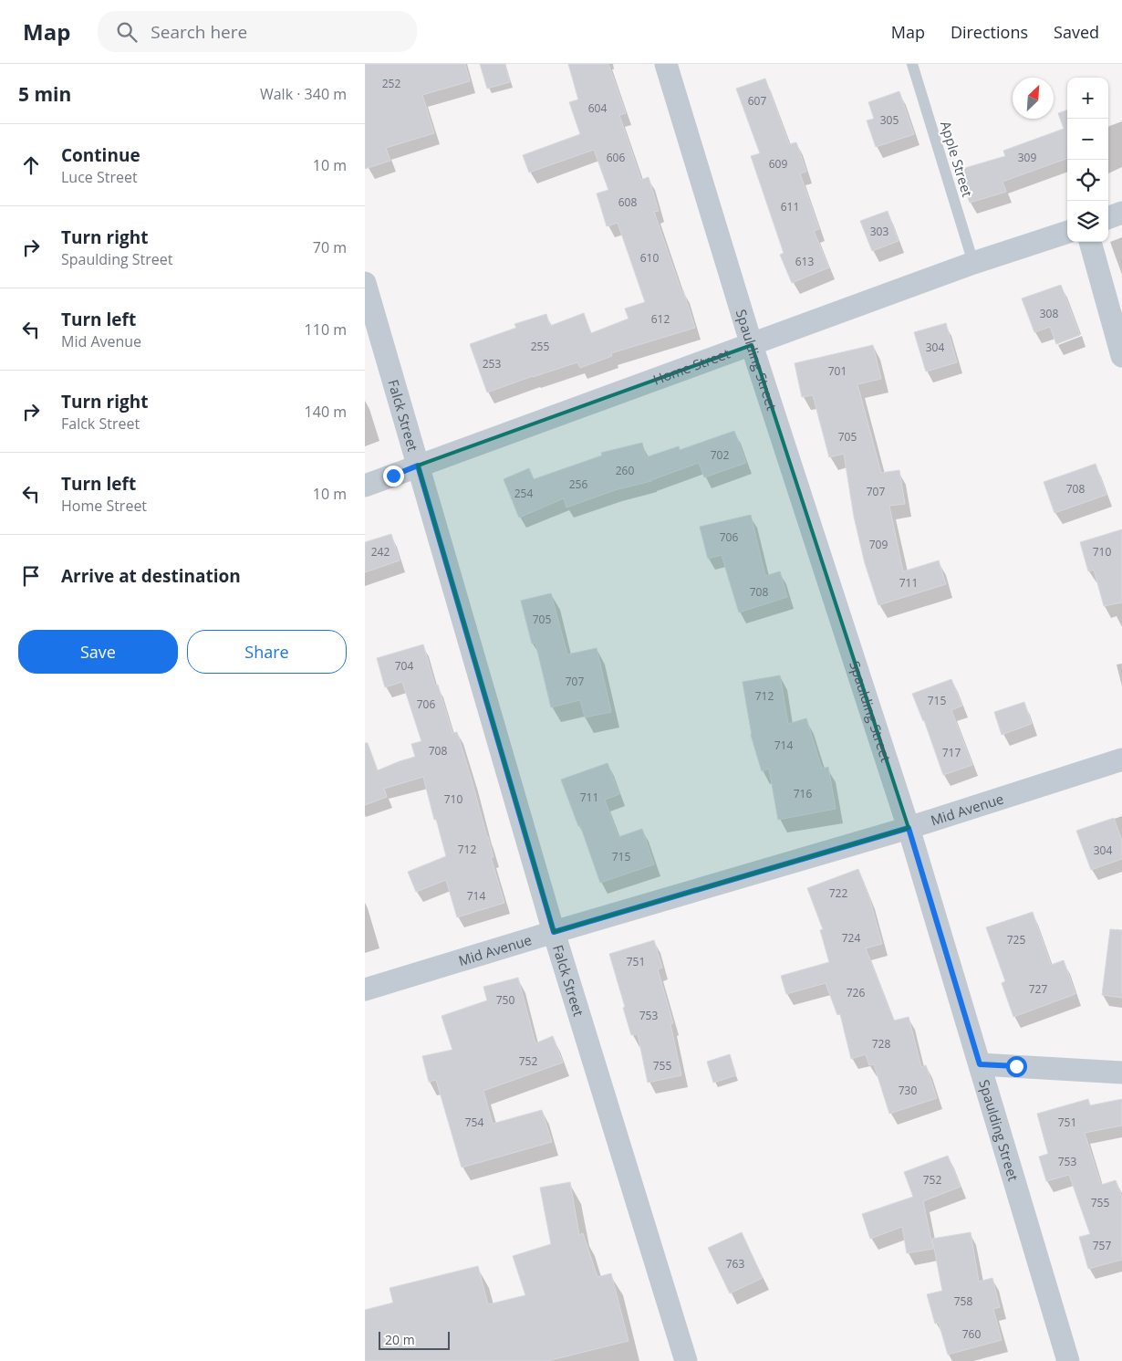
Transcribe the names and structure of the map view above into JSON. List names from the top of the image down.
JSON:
{
  "streets": {
    "street": [
      "Spaulding Street",
      "Home Street",
      "Falck Street",
      "Mid Avenue"
    ],
    "lane": ["Apple Street"]
  },
  "crossings": [
    ["Apple Street", "Home Street"],
    ["Spaulding Street", "Home Street"],
    ["Spaulding Street", "Mid Avenue"],
    ["Home Street", "Falck Street"],
    ["Falck Street", "Mid Avenue"]
  ],
  "house_numbers": [
    "252",
    "607",
    "604",
    "305",
    "606",
    "309",
    "609",
    "608",
    "611",
    "303",
    "610",
    "613",
    "308",
    "612",
    "255",
    "304",
    "253",
    "701",
    "705",
    "702",
    "260",
    "256",
    "708",
    "707",
    "254",
    "706",
    "709",
    "242",
    "710",
    "711",
    "708",
    "705",
    "704",
    "707",
    "712",
    "715",
    "706",
    "714",
    "708",
    "717",
    "716",
    "711",
    "710",
    "712",
    "304",
    "715",
    "722",
    "714",
    "724",
    "725",
    "751",
    "727",
    "726",
    "750",
    "753",
    "728",
    "752",
    "755",
    "730",
    "754",
    "751",
    "753",
    "752",
    "755",
    "757",
    "763",
    "758",
    "760"
  ],
  "scale_bar": "20 m",
  "north": "top right",
  "page": {
    "header": "Map",
    "search": "Search here",
    "nav": ["Map", "Directions", "Saved"],
    "heading": ["5 min", "Walk · 340 m"],
    "map_buttons": ["+", "−"],
    "list": [
      ["Continue", "Luce Street", "10 m"],
      ["Turn right", "Spaulding Street", "70 m"],
      ["Turn left", "Mid Avenue", "110 m"],
      ["Turn right", "Falck Street", "140 m"],
      ["Turn left", "Home Street", "10 m"],
      "Arrive at destination"
    ],
    "buttons": ["Save", "Share"],
    "scale": "20 m"
  }
}
